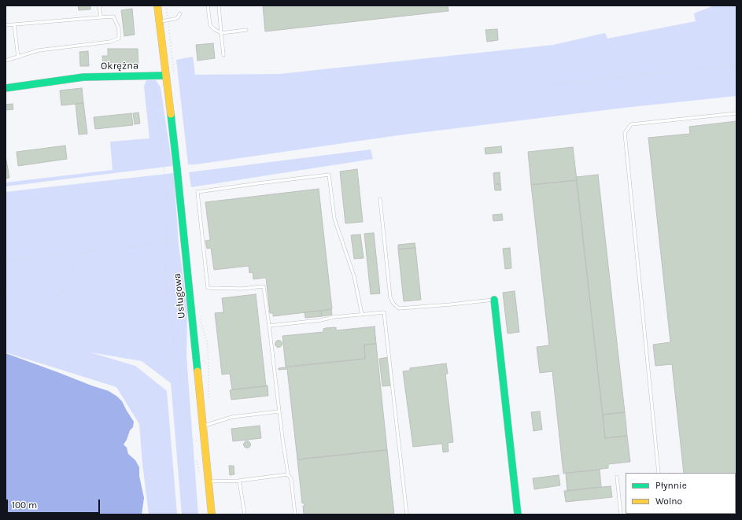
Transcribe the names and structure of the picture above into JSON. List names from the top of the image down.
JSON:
{
  "streets": {
    "street": ["Okrężna", "Usługowa"]
  },
  "crossings": [
    ["Okrężna", "Usługowa"]
  ],
  "legend": ["Płynnie", "Wolno"],
  "scale_bar": "100 m"
}
